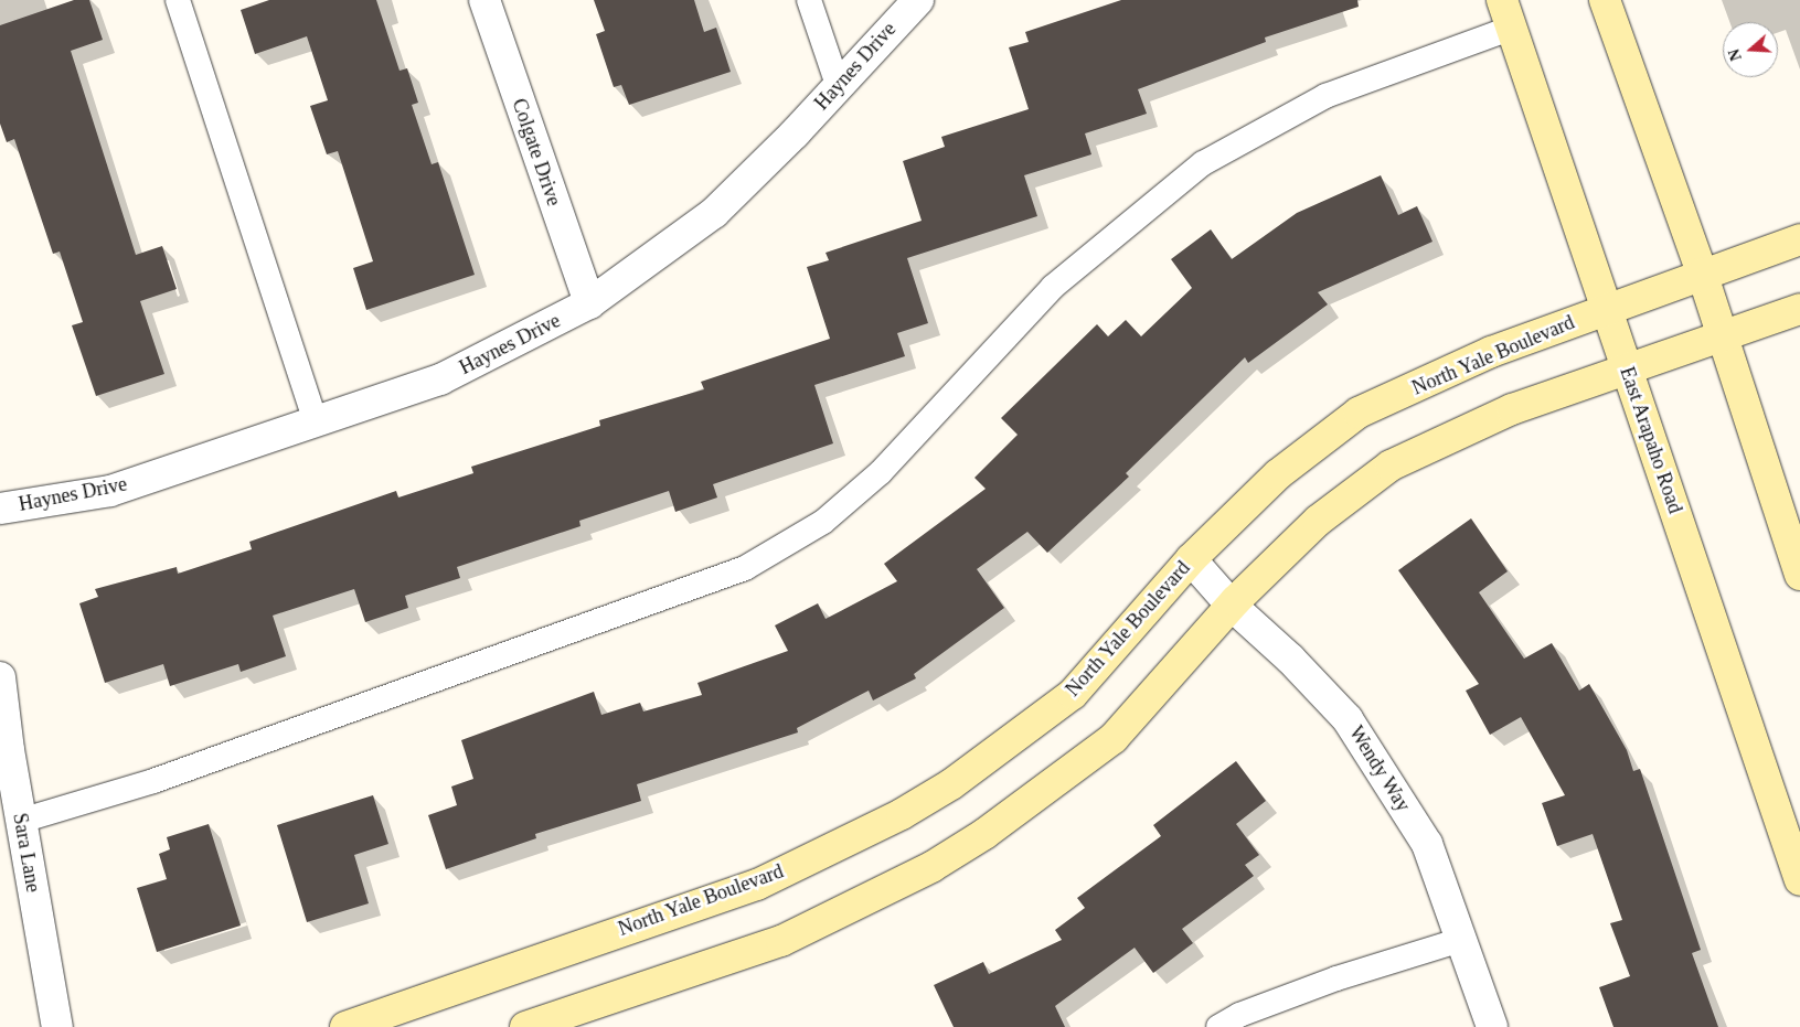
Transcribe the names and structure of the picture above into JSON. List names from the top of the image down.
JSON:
{
  "streets": {
    "street": [
      "Haynes Drive",
      "Colgate Drive",
      "North Yale Boulevard",
      "East Arapaho Road",
      "Wendy Way",
      "Sara Lane"
    ]
  },
  "crossings": [
    ["Haynes Drive", "Colgate Drive"],
    ["North Yale Boulevard", "East Arapaho Road"],
    ["North Yale Boulevard", "Wendy Way"]
  ],
  "north": "left"
}
